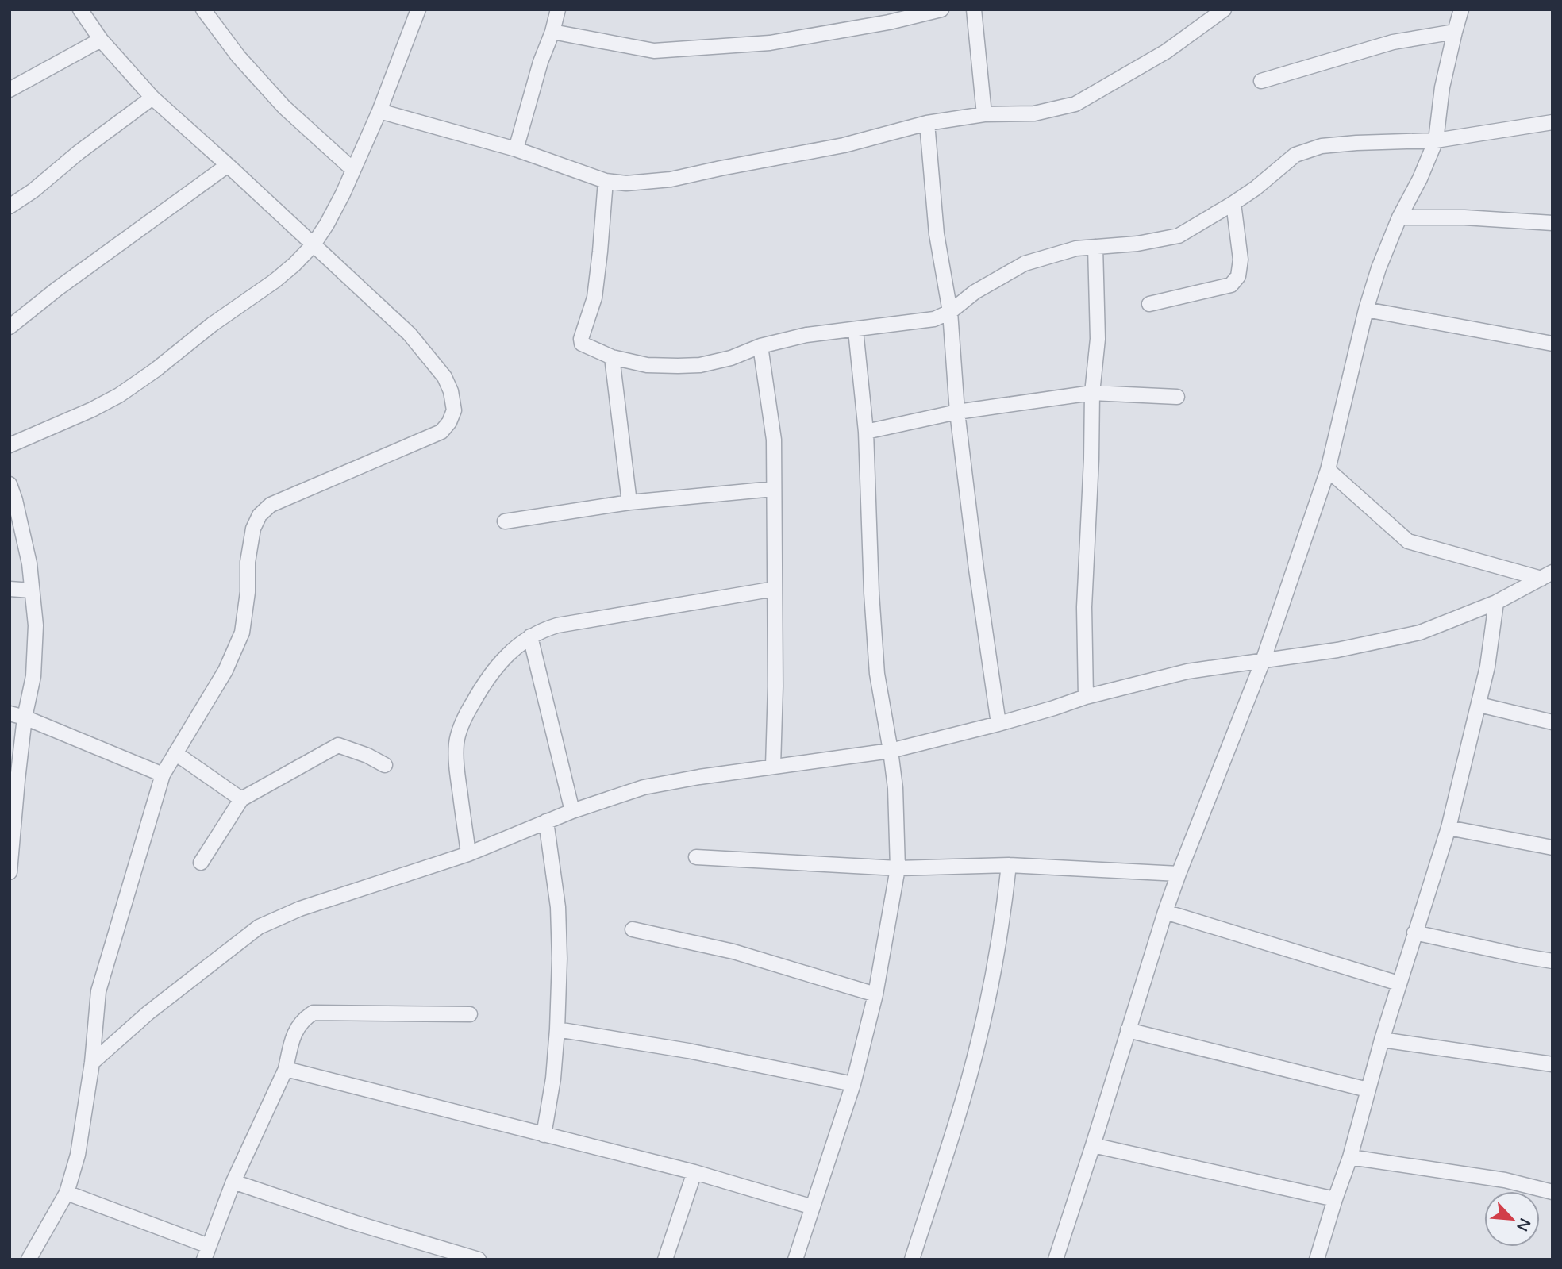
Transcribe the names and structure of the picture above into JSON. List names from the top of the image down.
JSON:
{
  "north": "bottom right"
}
